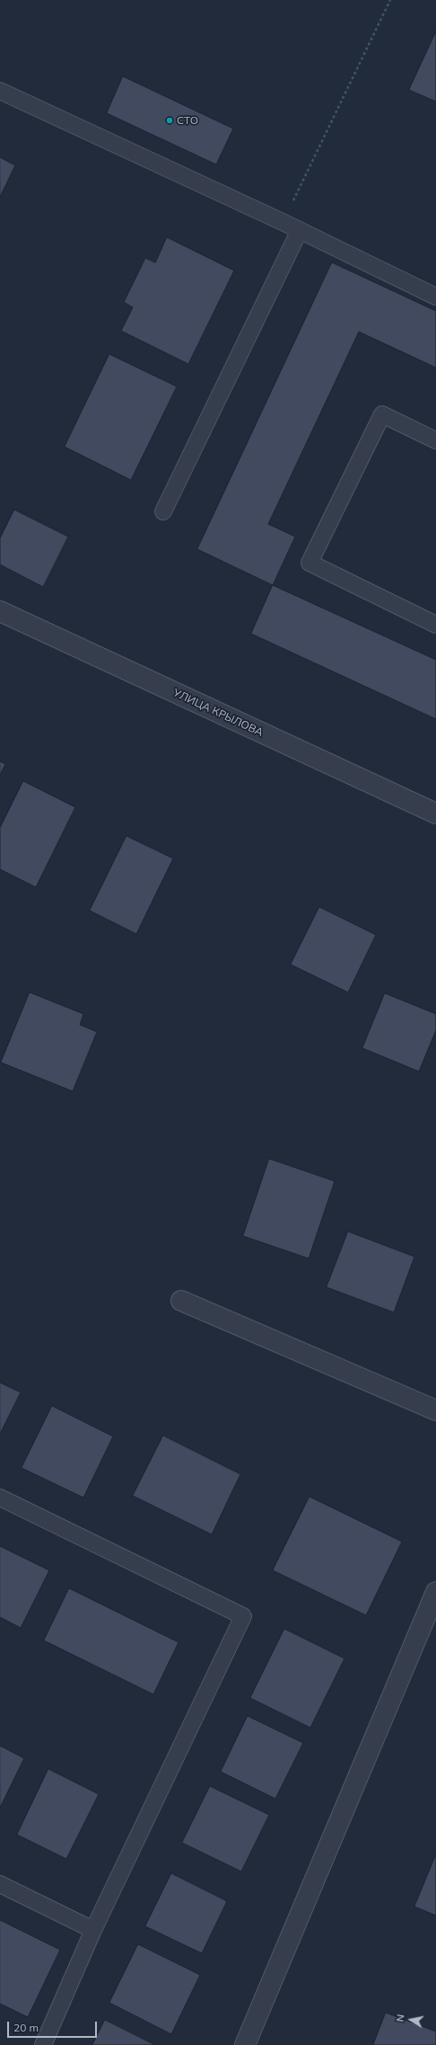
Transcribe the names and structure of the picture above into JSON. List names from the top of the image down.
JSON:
{
  "streets": {
    "street": ["УЛИЦА КРЫЛОВА"]
  },
  "places": ["СТО"],
  "scale_bar": "20 m",
  "north": "left"
}
